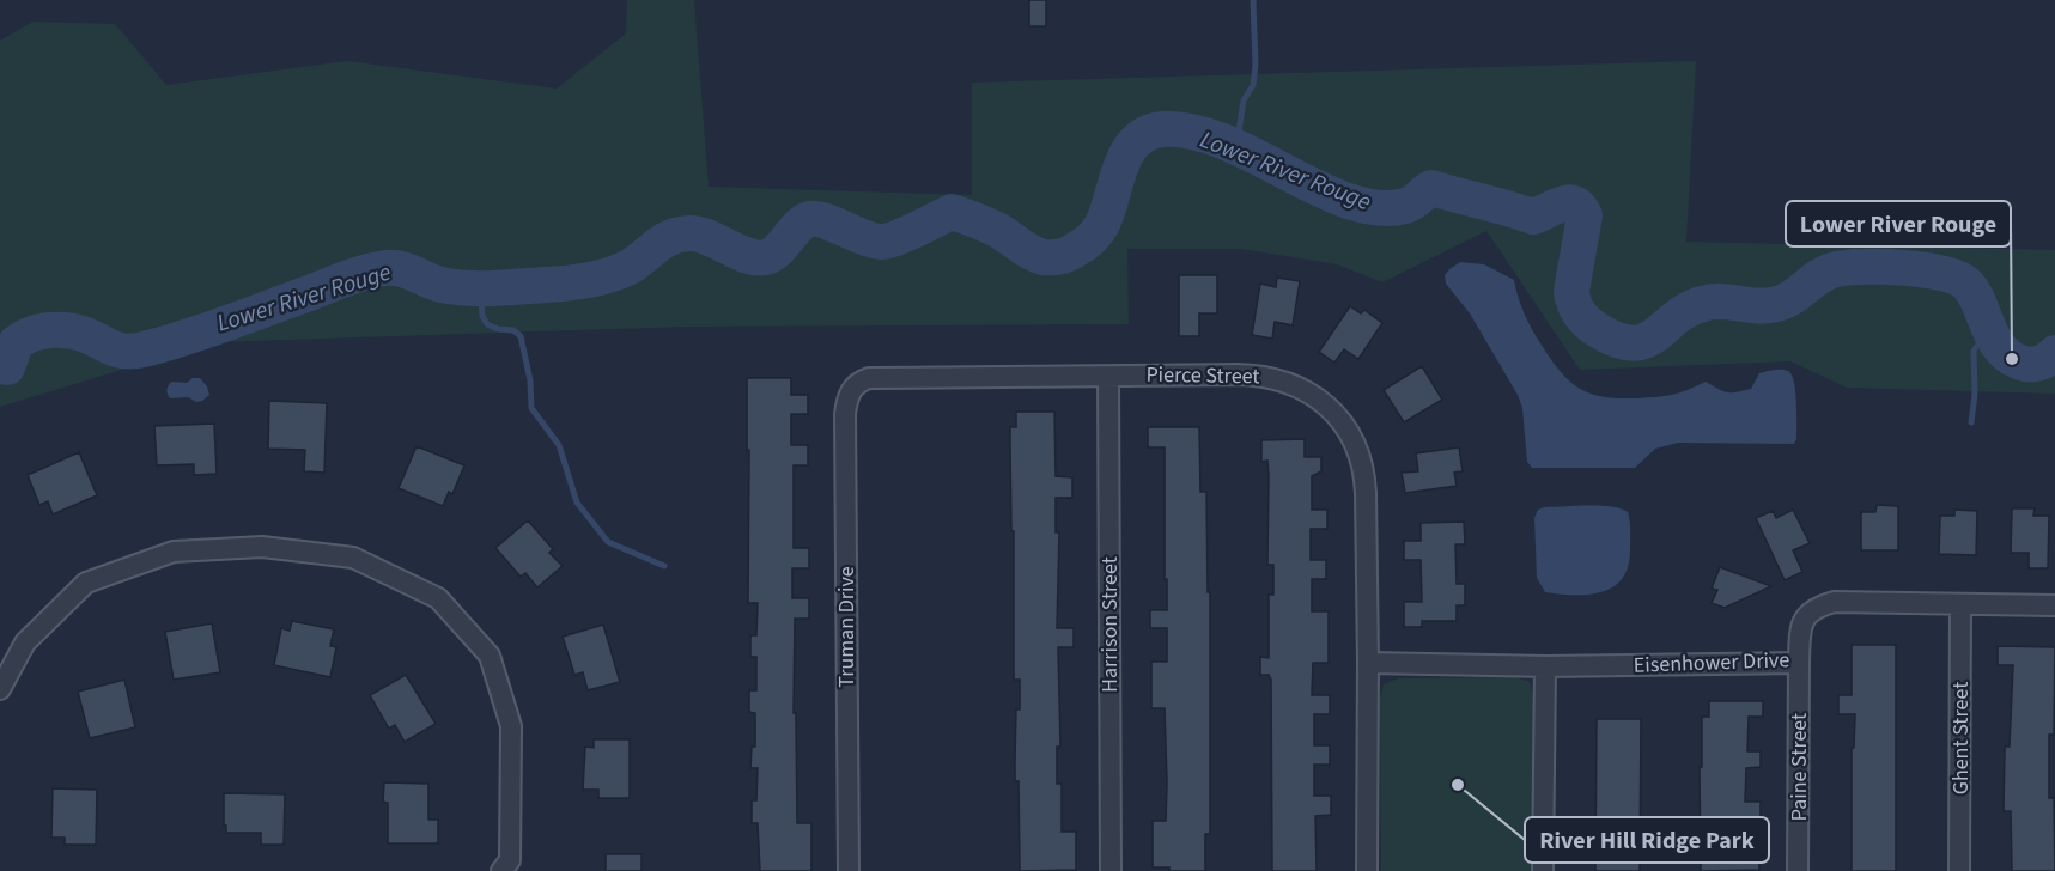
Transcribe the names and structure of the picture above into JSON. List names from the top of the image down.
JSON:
{
  "streets": {
    "street": [
      "Pierce Street",
      "Harrison Street",
      "Truman Drive",
      "Eisenhower Drive",
      "Ghent Street",
      "Paine Street"
    ]
  },
  "crossings": [
    ["Pierce Street", "Harrison Street"],
    ["Pierce Street", "Truman Drive"],
    ["Pierce Street", "Eisenhower Drive"],
    ["Eisenhower Drive", "Ghent Street"],
    ["Eisenhower Drive", "Paine Street"]
  ],
  "water": ["Lower River Rouge"],
  "places": ["Lower River Rouge", "River Hill Ridge Park"]
}
